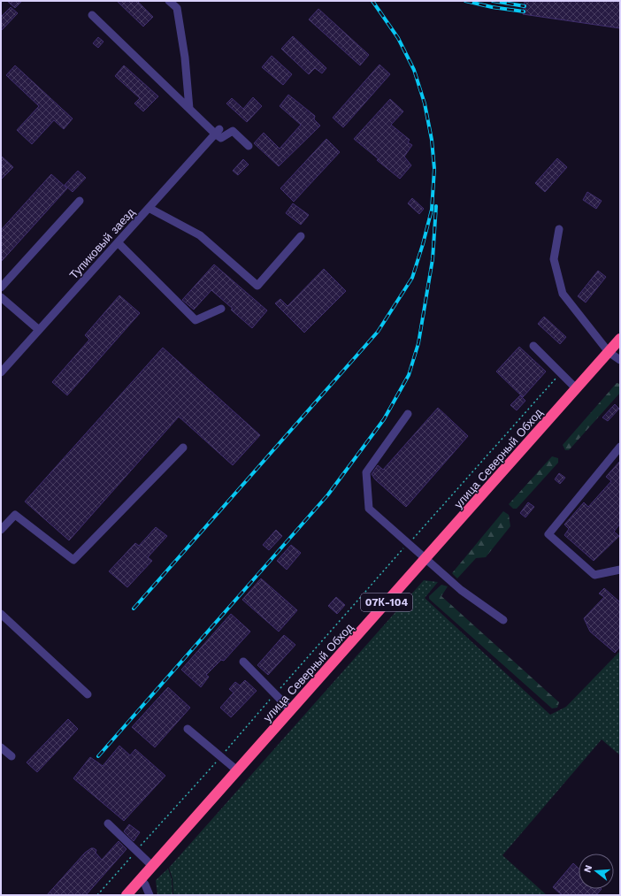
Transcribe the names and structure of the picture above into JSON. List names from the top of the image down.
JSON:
{
  "streets": {
    "highway": ["улица Северный Обход", "07К-104"],
    "street": ["Тупиковый заезд"]
  },
  "north": "left"
}
